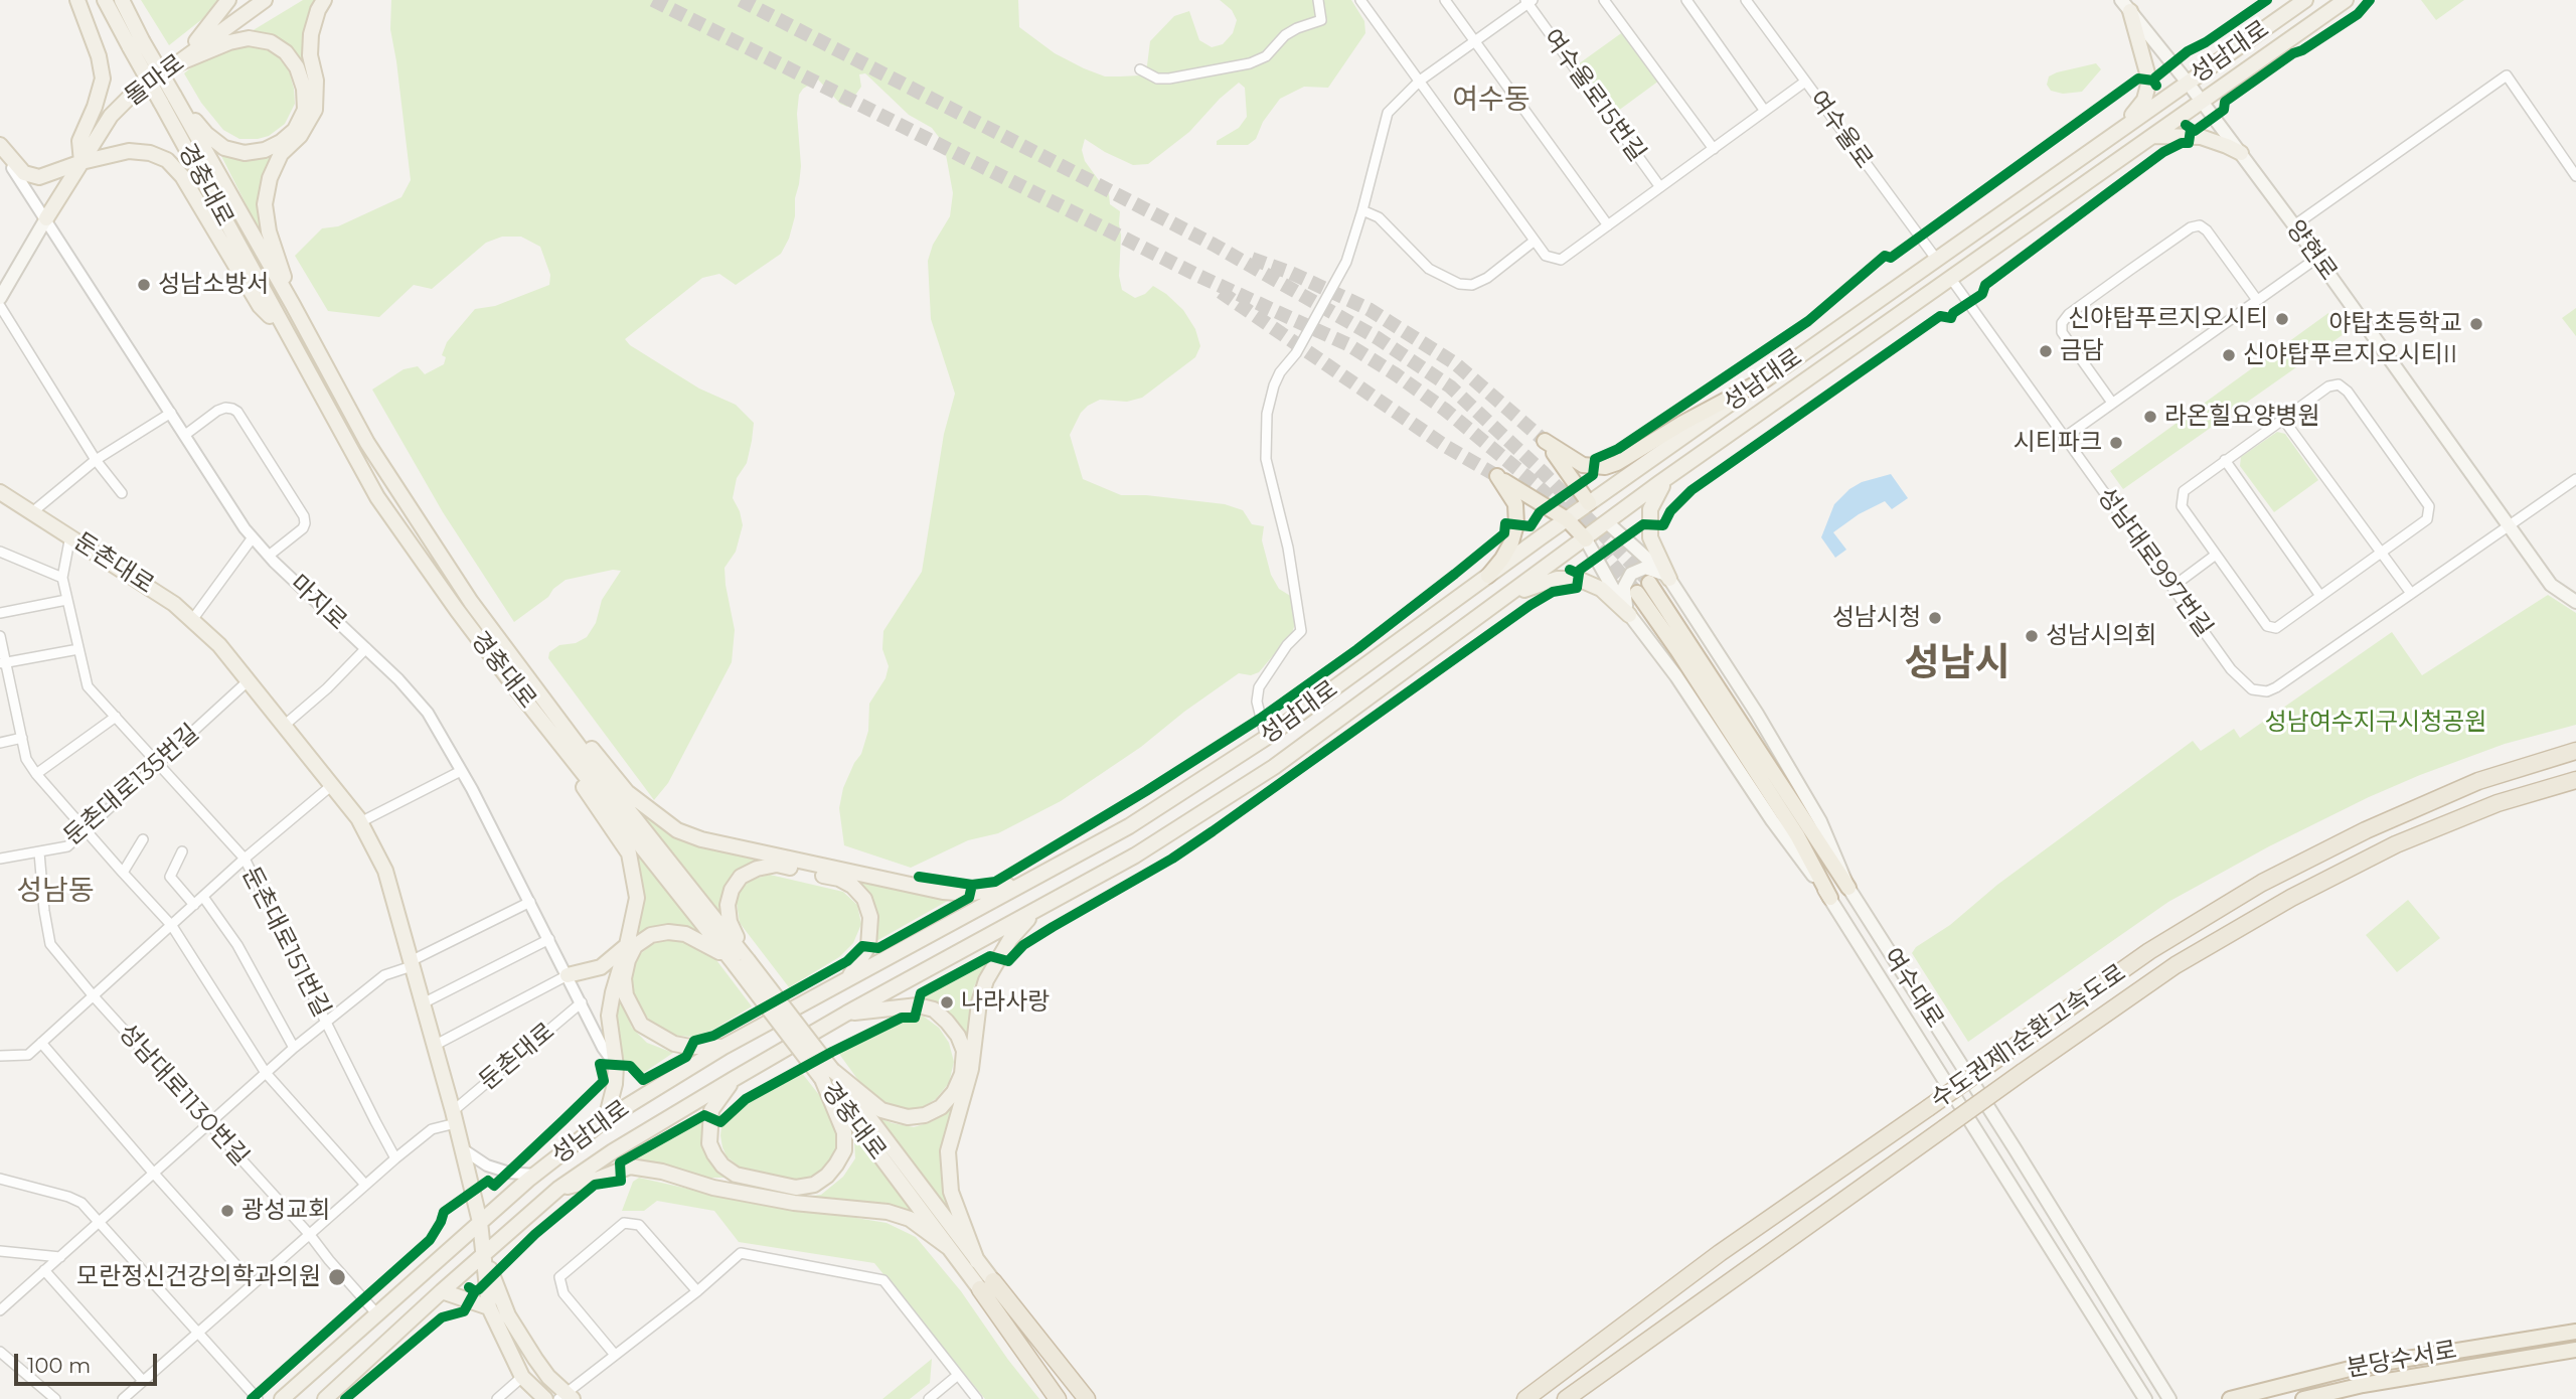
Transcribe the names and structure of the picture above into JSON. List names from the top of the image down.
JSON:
{
  "streets": {
    "highway": ["여수대로", "수도권제1순환고속도로", "분당수서로"],
    "main road": [
      "성남대로",
      "돌마로",
      "경충대로",
      "양현로",
      "둔촌대로"
    ],
    "street": [
      "여수울로15번길",
      "여수울로",
      "성남대로997번길",
      "마지로",
      "둔촌대로135번길",
      "둔촌대로151번길",
      "성남대로1130번길"
    ]
  },
  "crossings": [
    ["성남대로", "여수울로"],
    ["성남대로", "양현로"],
    ["성남대로", "성남대로997번길"],
    ["성남대로", "둔촌대로"],
    ["성남대로", "성남대로1130번길"],
    ["돌마로", "마지로"],
    ["여수울로15번길", "여수울로"],
    ["양현로", "성남대로997번길"],
    ["둔촌대로", "마지로"],
    ["둔촌대로", "둔촌대로135번길"],
    ["둔촌대로", "둔촌대로151번길"],
    ["둔촌대로135번길", "둔촌대로151번길"],
    ["둔촌대로135번길", "성남대로1130번길"]
  ],
  "districts": ["여수동", "성남시", "성남동"],
  "parks": ["성남여수지구시청공원"],
  "places": [
    "성남소방서",
    "신야탑푸르지오시티",
    "야탑초등학교",
    "금담",
    "신야탑푸르지오시티II",
    "라온힐요양병원",
    "시티파크",
    "성남시청",
    "성남시의회",
    "나라사랑",
    "광성교회",
    "모란정신건강의학과의원"
  ],
  "scale_bar": "100 m"
}
